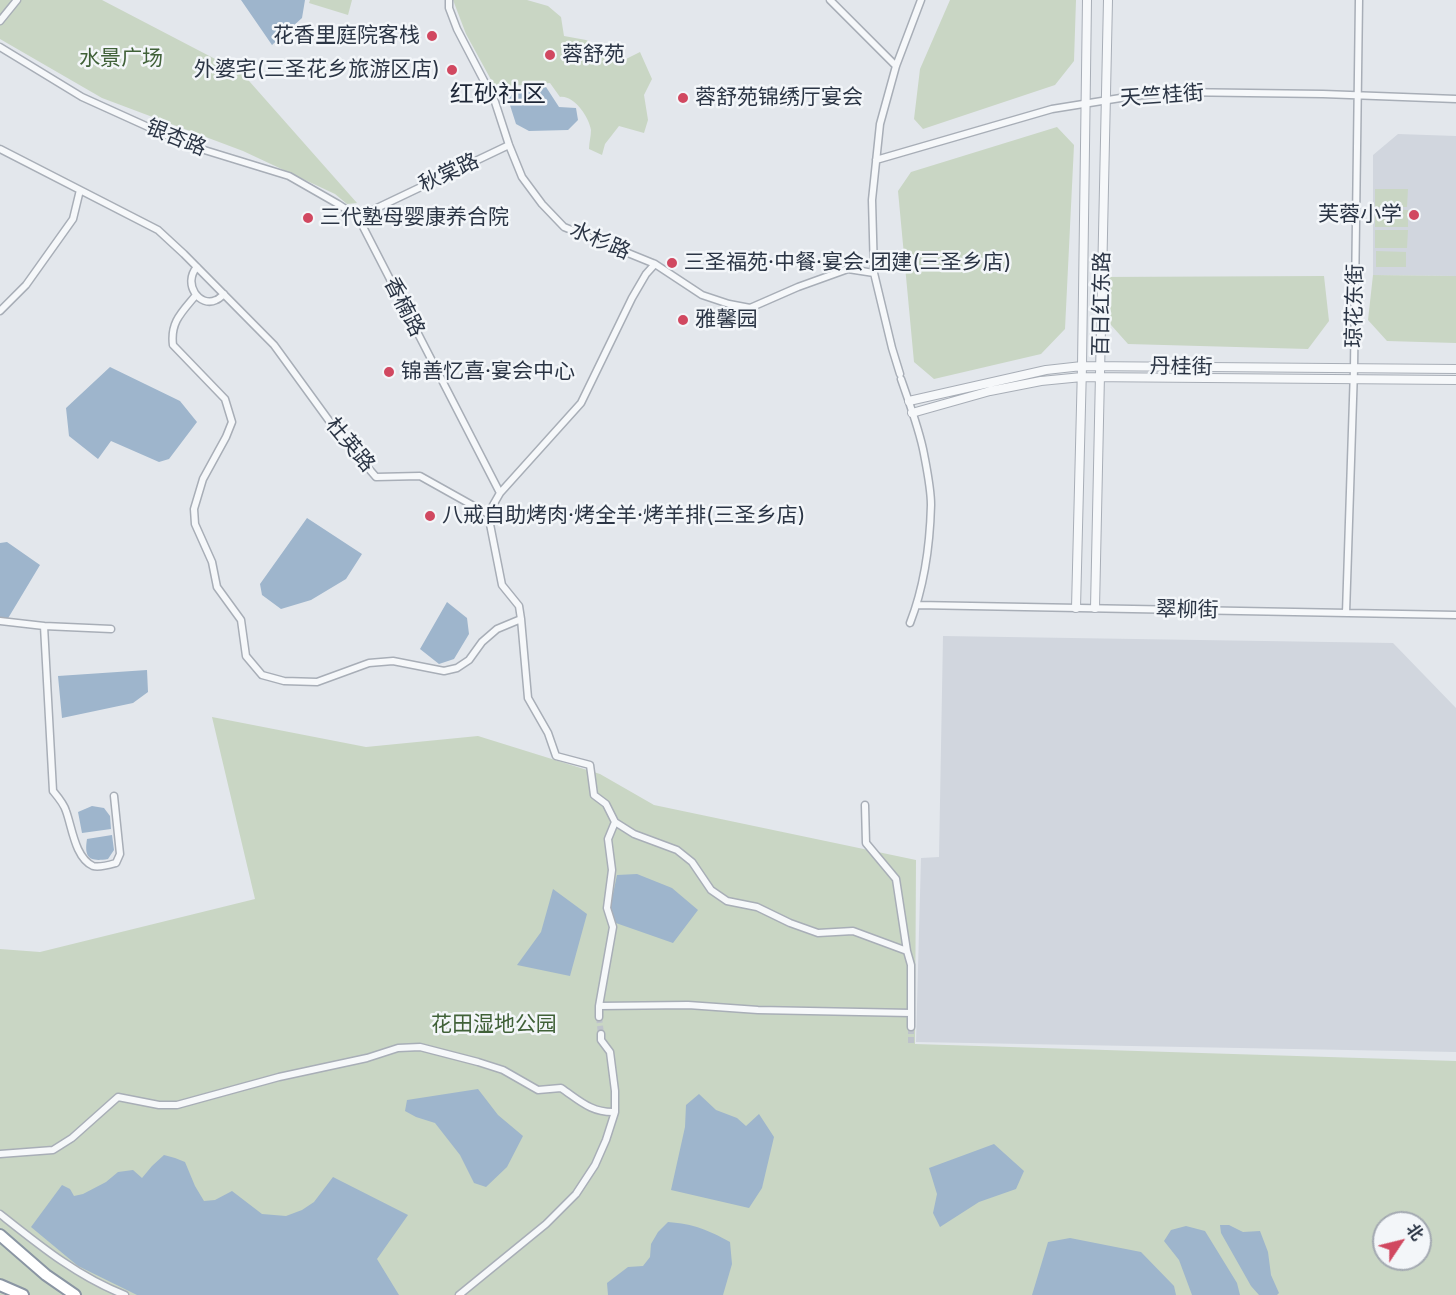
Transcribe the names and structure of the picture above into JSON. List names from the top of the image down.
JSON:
{
  "streets": {
    "street": [
      "天竺桂街",
      "银杏路",
      "秋棠路",
      "水杉路",
      "百日红东路",
      "琼花东街",
      "香楠路",
      "丹桂街",
      "杜英路",
      "翠柳街"
    ]
  },
  "crossings": [
    ["天竺桂街", "百日红东路"],
    ["天竺桂街", "琼花东街"],
    ["银杏路", "秋棠路"],
    ["银杏路", "香楠路"],
    ["秋棠路", "水杉路"],
    ["秋棠路", "香楠路"],
    ["百日红东路", "丹桂街"],
    ["百日红东路", "翠柳街"],
    ["琼花东街", "丹桂街"],
    ["琼花东街", "翠柳街"]
  ],
  "districts": ["红砂社区"],
  "parks": ["水景广场", "花田湿地公园"],
  "places": [
    "花香里庭院客栈",
    "蓉舒苑",
    "外婆宅(三圣花乡旅游区店)",
    "蓉舒苑锦绣厅宴会",
    "芙蓉小学",
    "三代塾母婴康养合院",
    "三圣福苑·中餐·宴会·团建(三圣乡店)",
    "雅馨园",
    "锦善忆喜·宴会中心",
    "八戒自助烤肉·烤全羊·烤羊排(三圣乡店)"
  ],
  "north": "top right"
}
